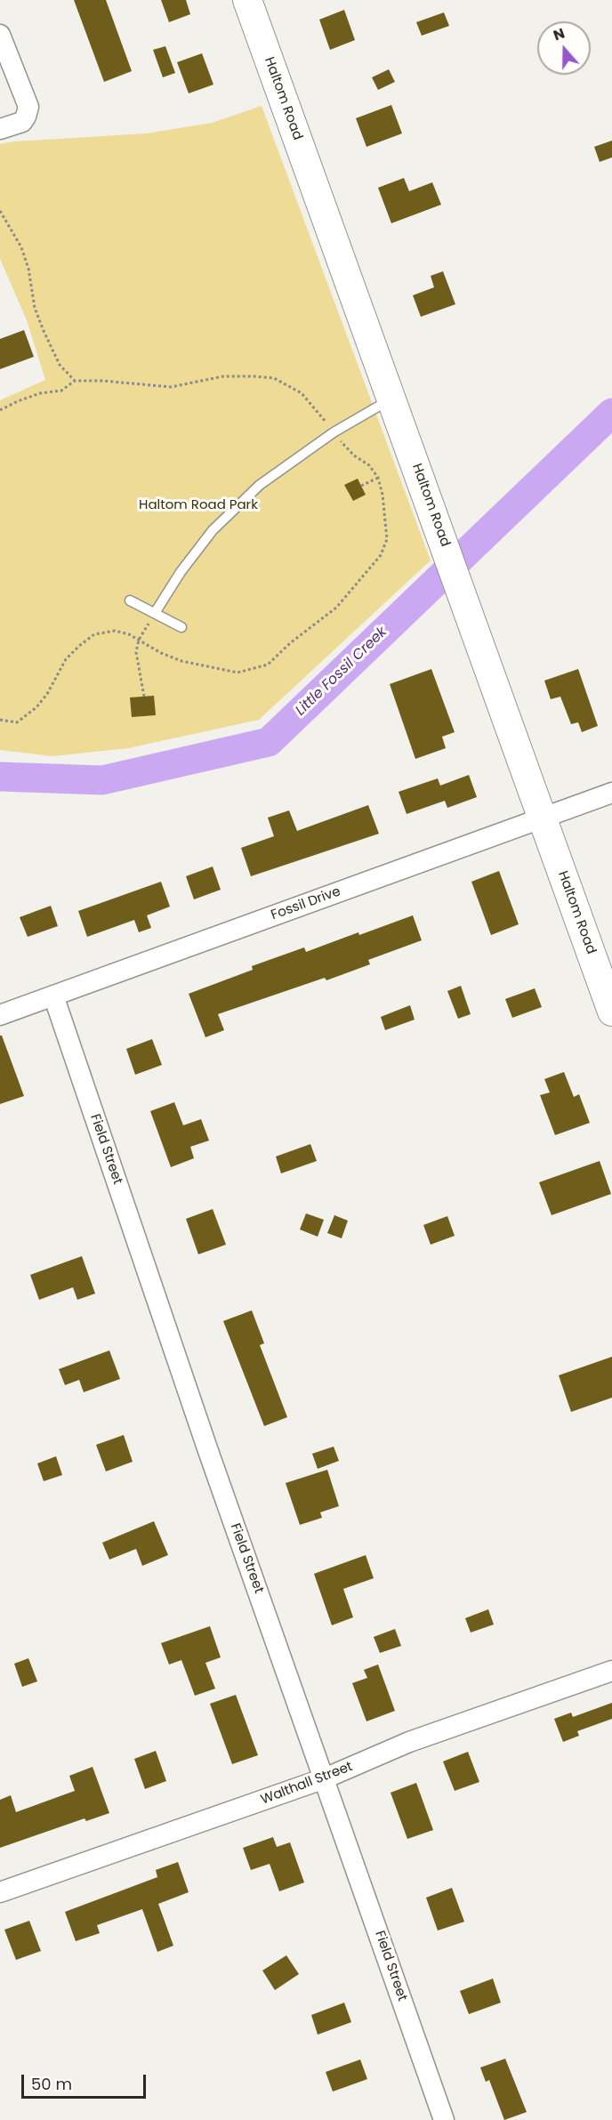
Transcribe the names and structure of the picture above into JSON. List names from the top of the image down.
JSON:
{
  "streets": {
    "main road": ["Haltom Road"],
    "street": ["Fossil Drive", "Field Street", "Walthall Street"]
  },
  "crossings": [
    ["Haltom Road", "Fossil Drive"],
    ["Fossil Drive", "Field Street"],
    ["Field Street", "Walthall Street"]
  ],
  "water": ["Little Fossil Creek"],
  "parks": ["Haltom Road Park"],
  "scale_bar": "50 m",
  "north": "top"
}
